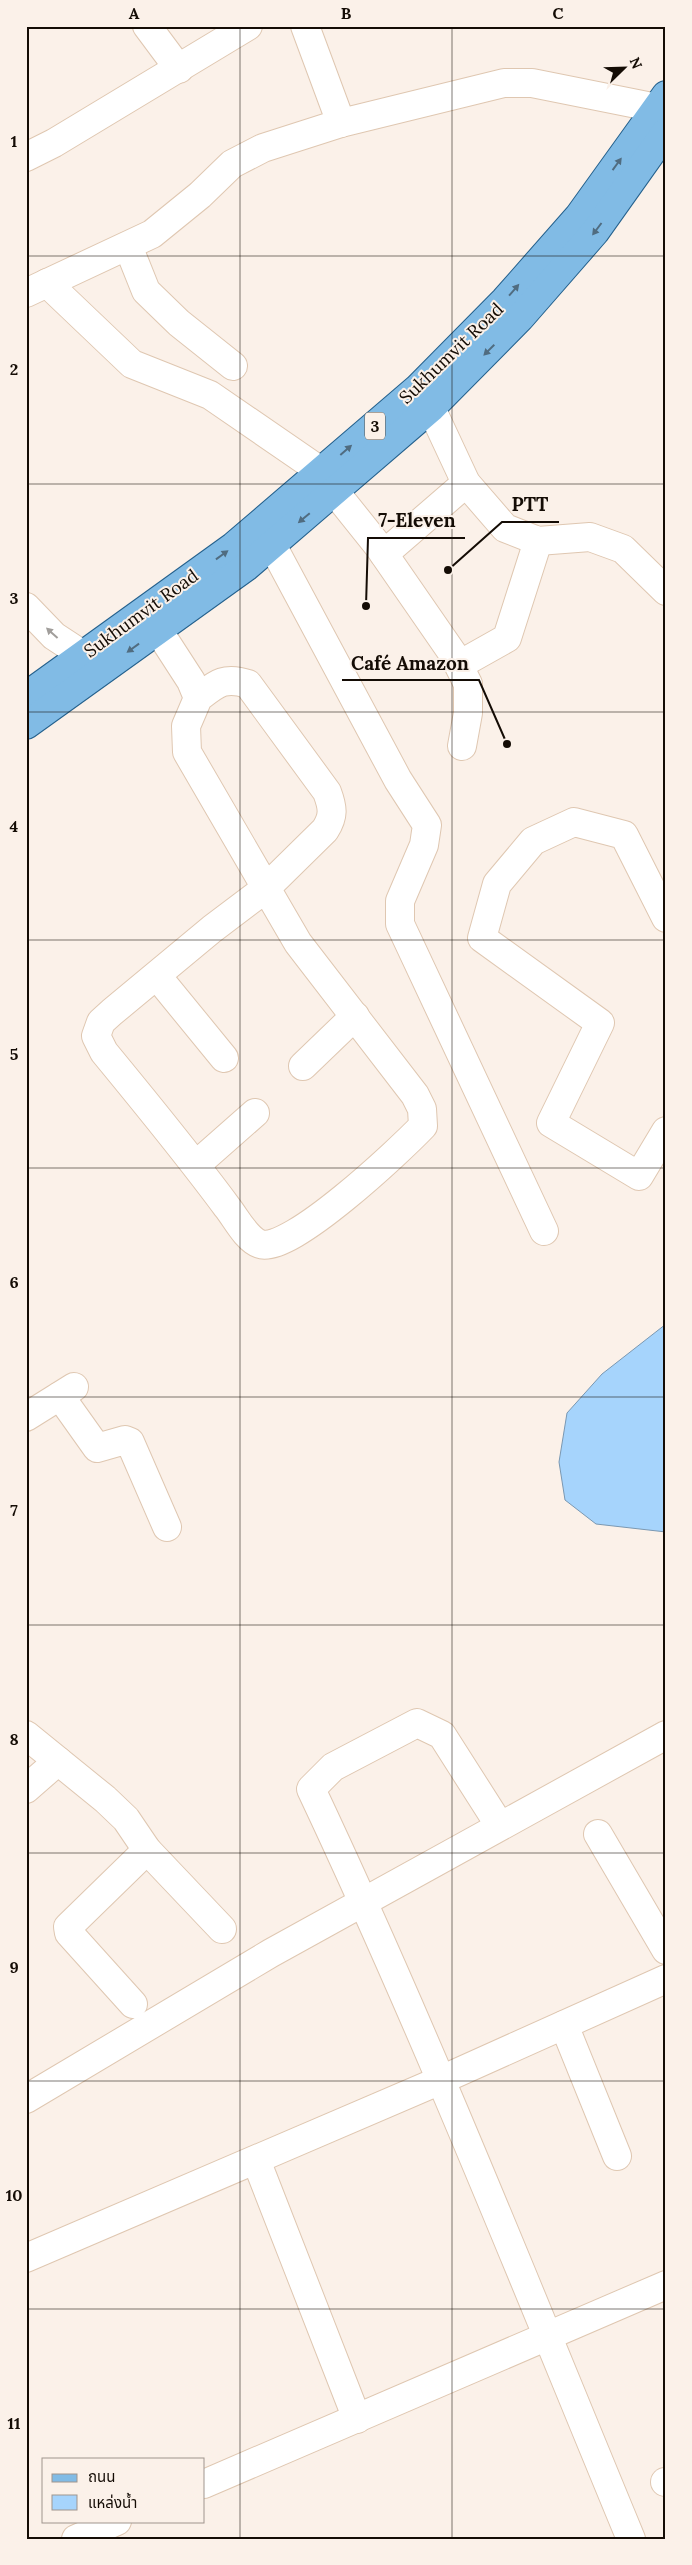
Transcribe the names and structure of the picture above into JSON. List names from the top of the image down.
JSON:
{
  "streets": {
    "main road": ["Sukhumvit Road", "3"]
  },
  "places": ["PTT", "7-Eleven", "Café Amazon"],
  "legend": ["ถนน", "แหล่งน้ำ"],
  "north": "top right",
  "grid": {
    "columns": ["A", "B", "C"],
    "rows": [
      "1",
      "2",
      "3",
      "4",
      "5",
      "6",
      "7",
      "8",
      "9",
      "10",
      "11"
    ]
  }
}
